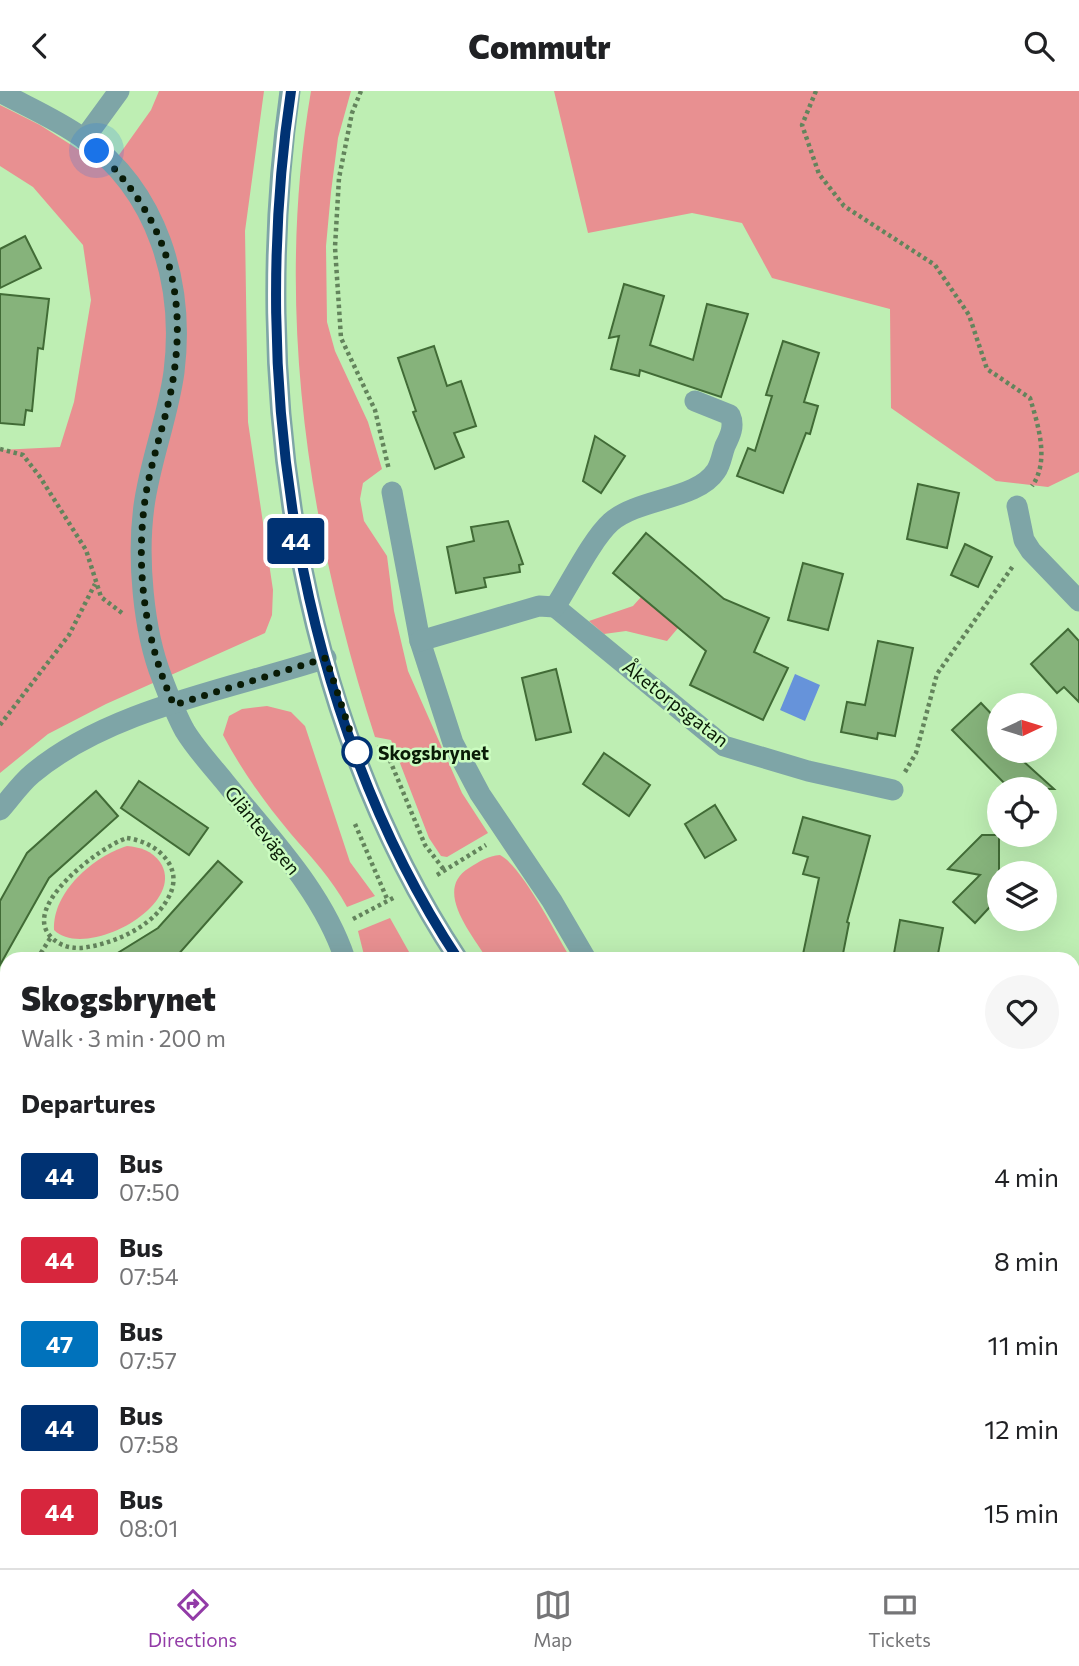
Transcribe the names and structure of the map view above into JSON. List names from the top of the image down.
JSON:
{
  "streets": {
    "street": ["Åketorpsgatan", "Gläntevägen"]
  },
  "places": ["Skogsbrynet"],
  "lines": ["bus line 44"],
  "north": "right",
  "page": {
    "header": "Commutr",
    "on_map": "44",
    "heading": [
      ["Skogsbrynet", "Walk · 3 min · 200 m"],
      "Departures"
    ],
    "list": [
      {
        "mark": "44",
        "name": "Bus",
        "note": "07:50",
        "value": "4 min"
      },
      {
        "mark": "44",
        "name": "Bus",
        "note": "07:54",
        "value": "8 min"
      },
      {
        "mark": "47",
        "name": "Bus",
        "note": "07:57",
        "value": "11 min"
      },
      {
        "mark": "44",
        "name": "Bus",
        "note": "07:58",
        "value": "12 min"
      },
      {
        "mark": "44",
        "name": "Bus",
        "note": "08:01",
        "value": "15 min"
      }
    ],
    "tabs": ["Directions", "Map", "Tickets"]
  }
}
